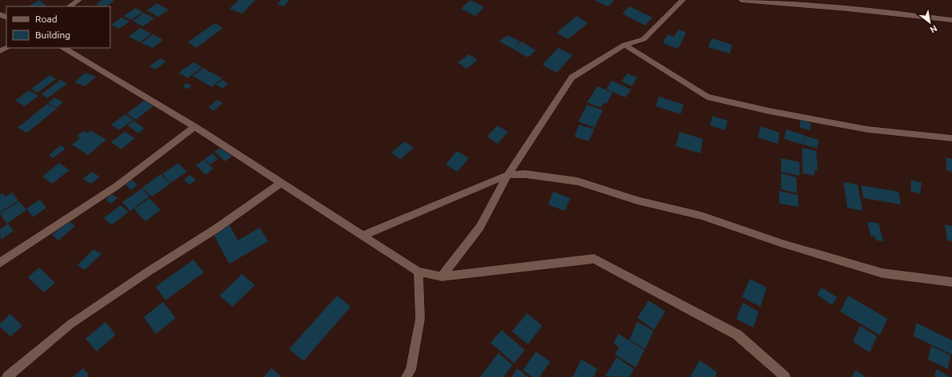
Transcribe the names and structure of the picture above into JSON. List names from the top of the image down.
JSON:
{
  "legend": ["Road", "Building"],
  "north": "bottom right"
}
